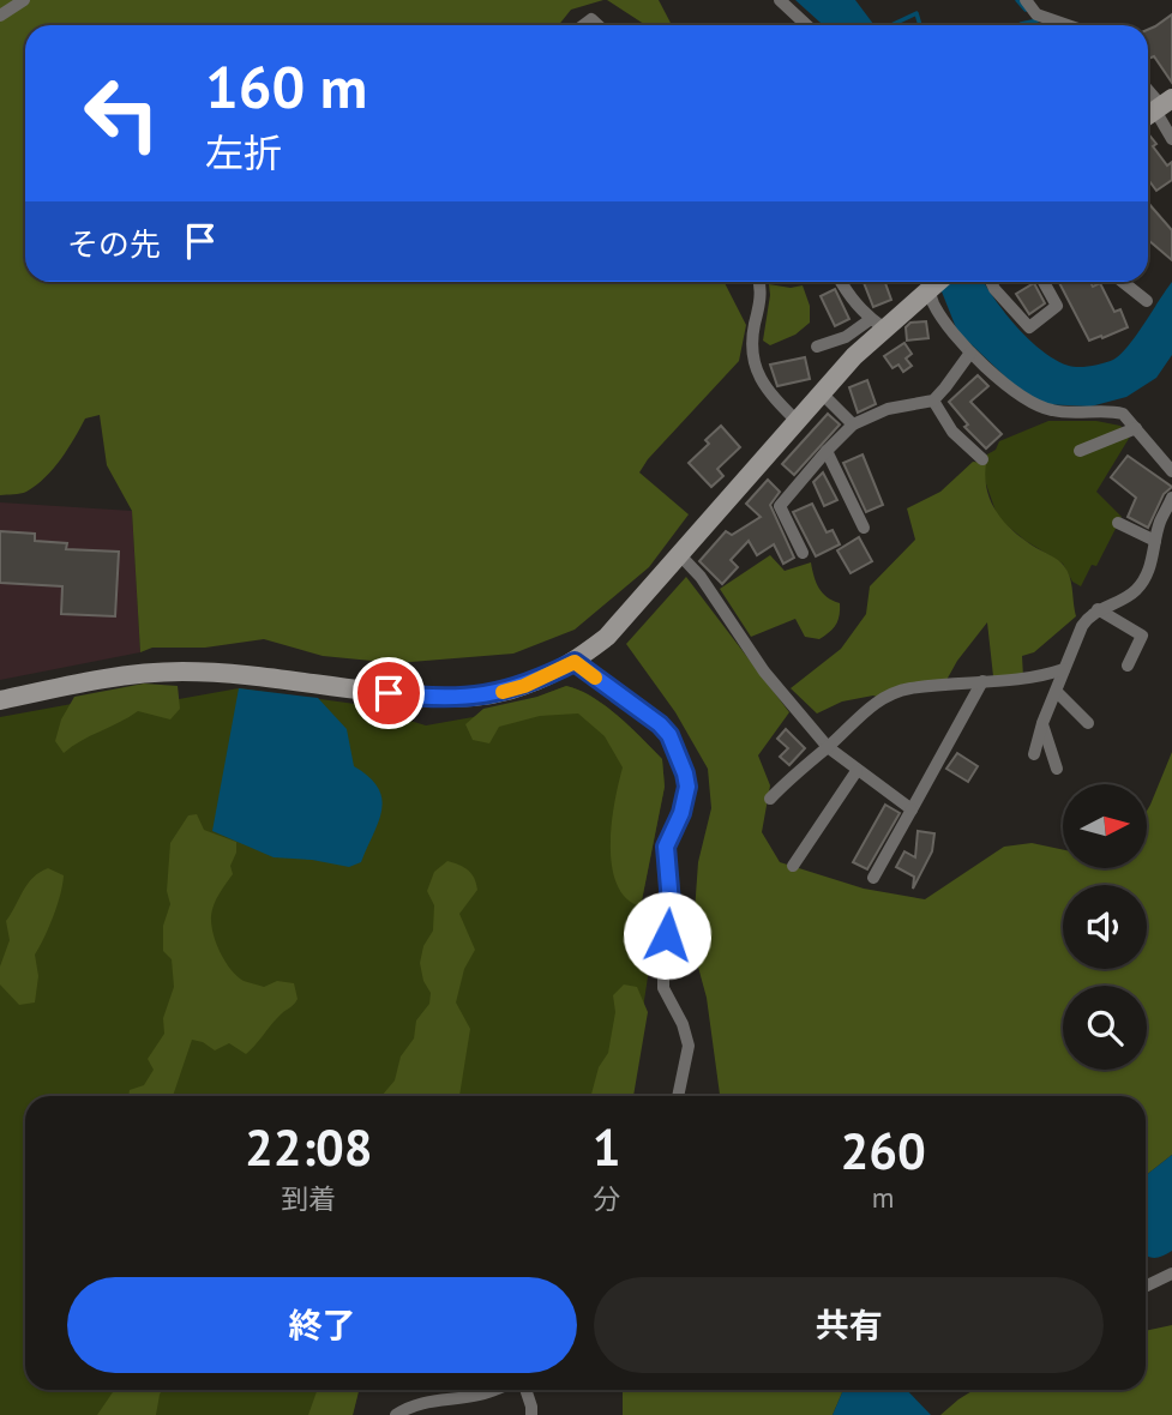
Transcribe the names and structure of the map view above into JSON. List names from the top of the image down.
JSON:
{
  "north": "right",
  "page": {
    "turn": ["160 m", "左折"],
    "then": "その先",
    "eta": [
      "22:08",
      "到着",
      "1",
      "分",
      "260",
      "m"
    ],
    "buttons": ["終了", "共有"]
  }
}
